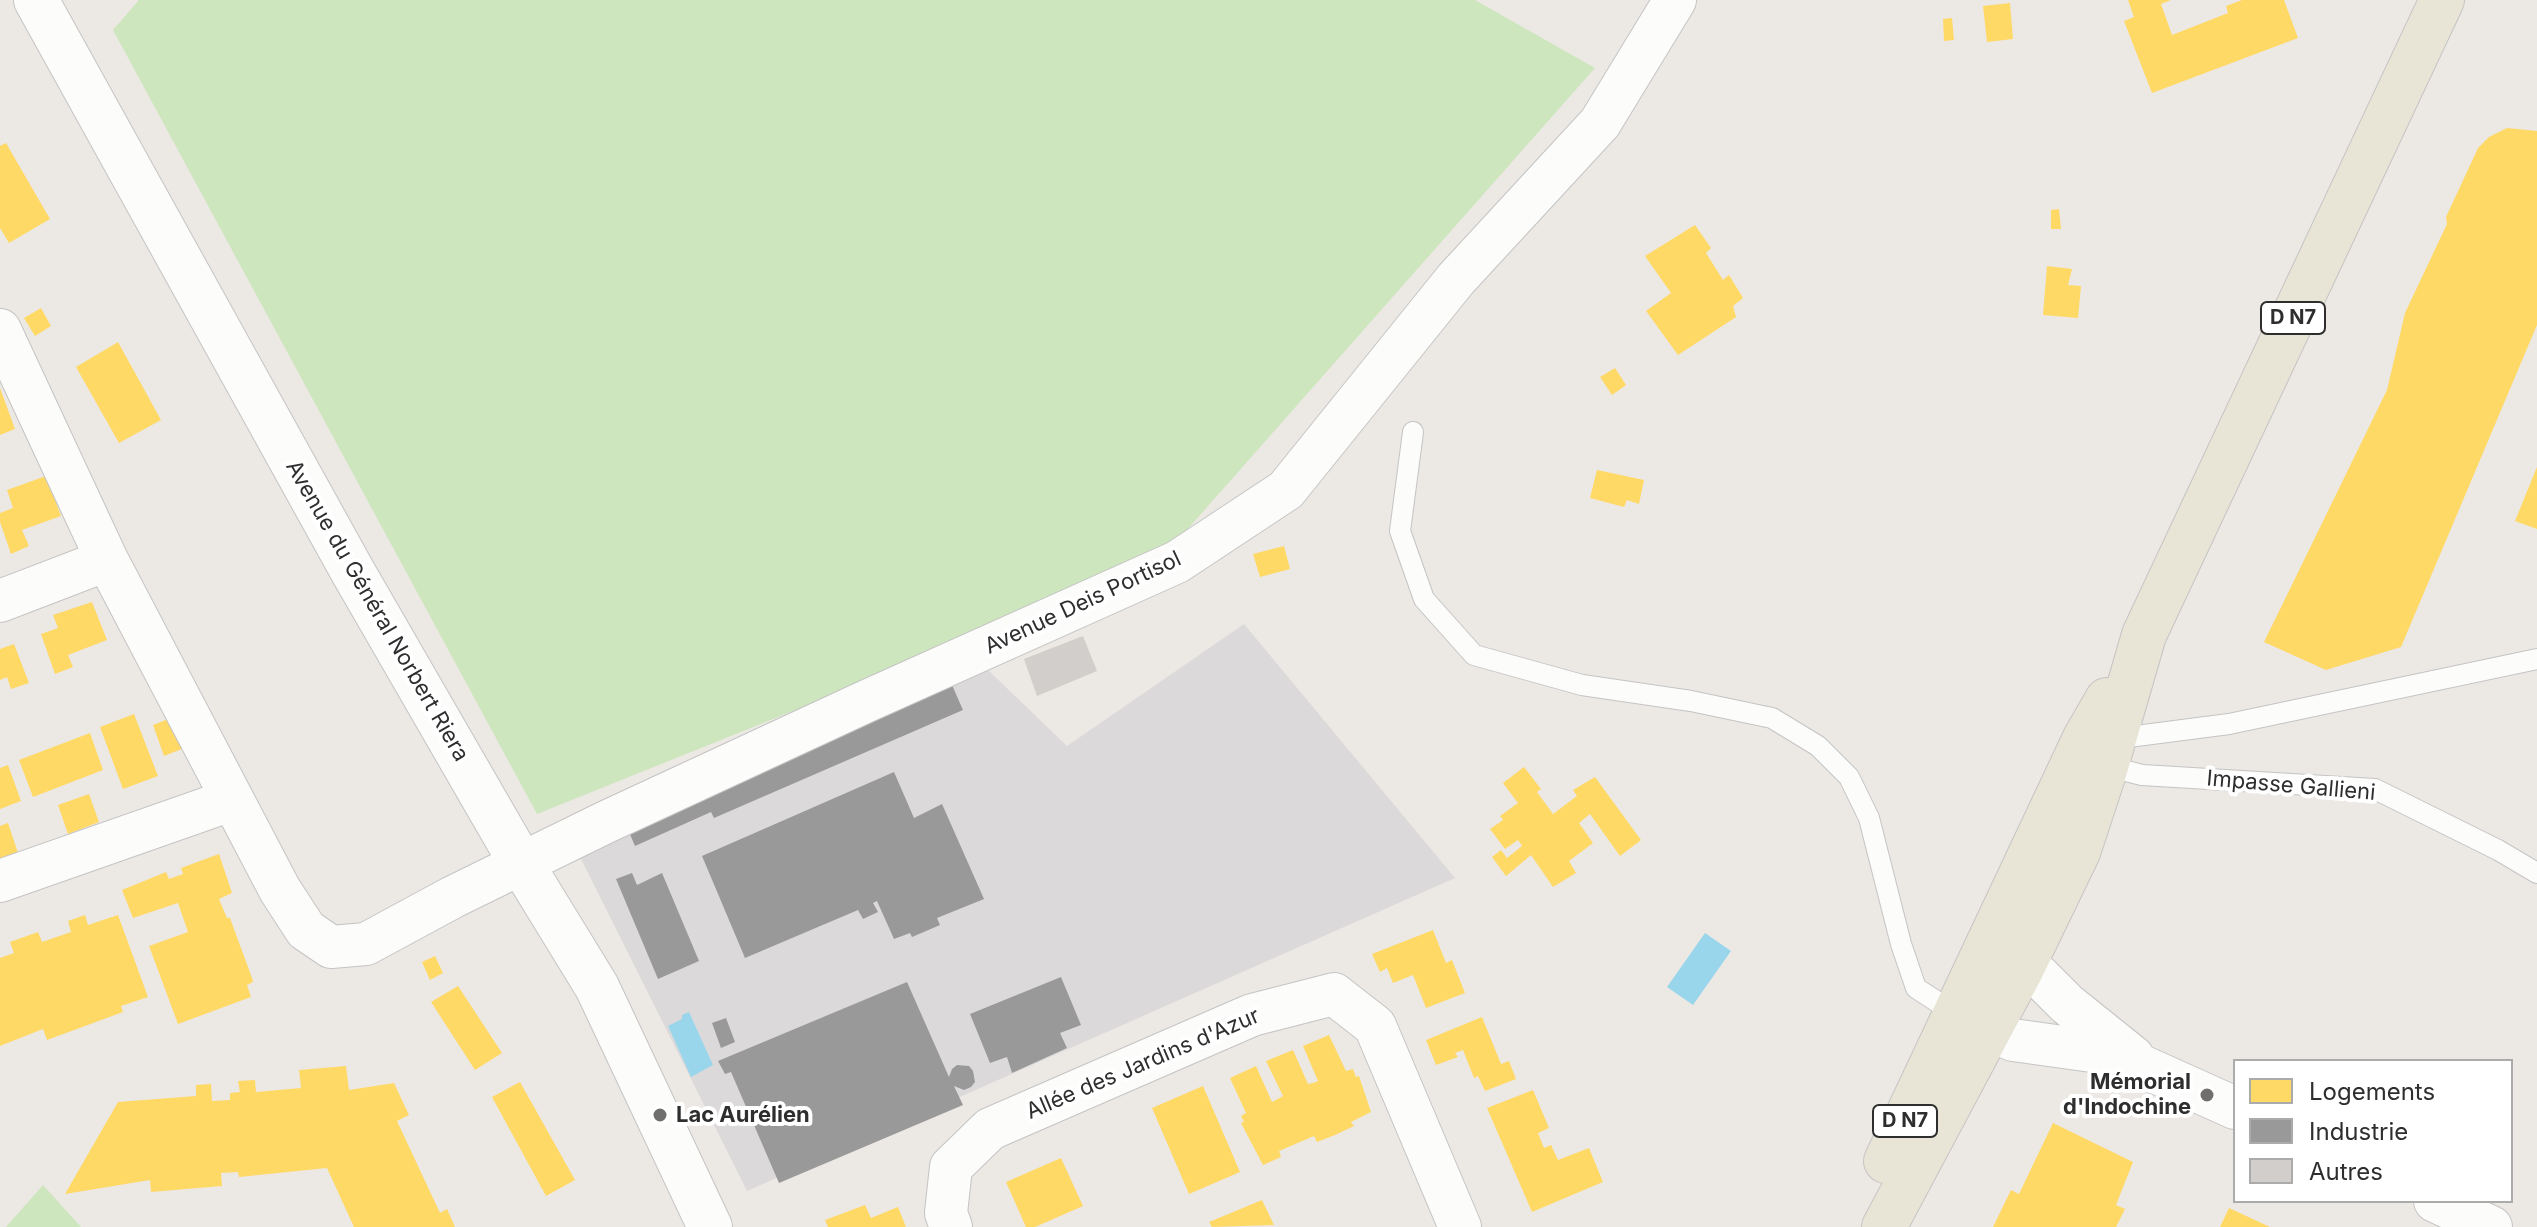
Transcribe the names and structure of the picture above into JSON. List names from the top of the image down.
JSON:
{
  "streets": {
    "main road": ["D N7", "Avenue du Général Norbert Riera"],
    "street": ["Avenue Deis Portisol", "Allée des Jardins d'Azur"],
    "lane": ["Impasse Gallieni"]
  },
  "crossings": [
    ["D N7", "Impasse Gallieni"],
    ["Avenue Deis Portisol", "Avenue du Général Norbert Riera"]
  ],
  "places": ["Mémorial d'Indochine", "Lac Aurélien"],
  "legend": ["Logements", "Industrie", "Autres"]
}
